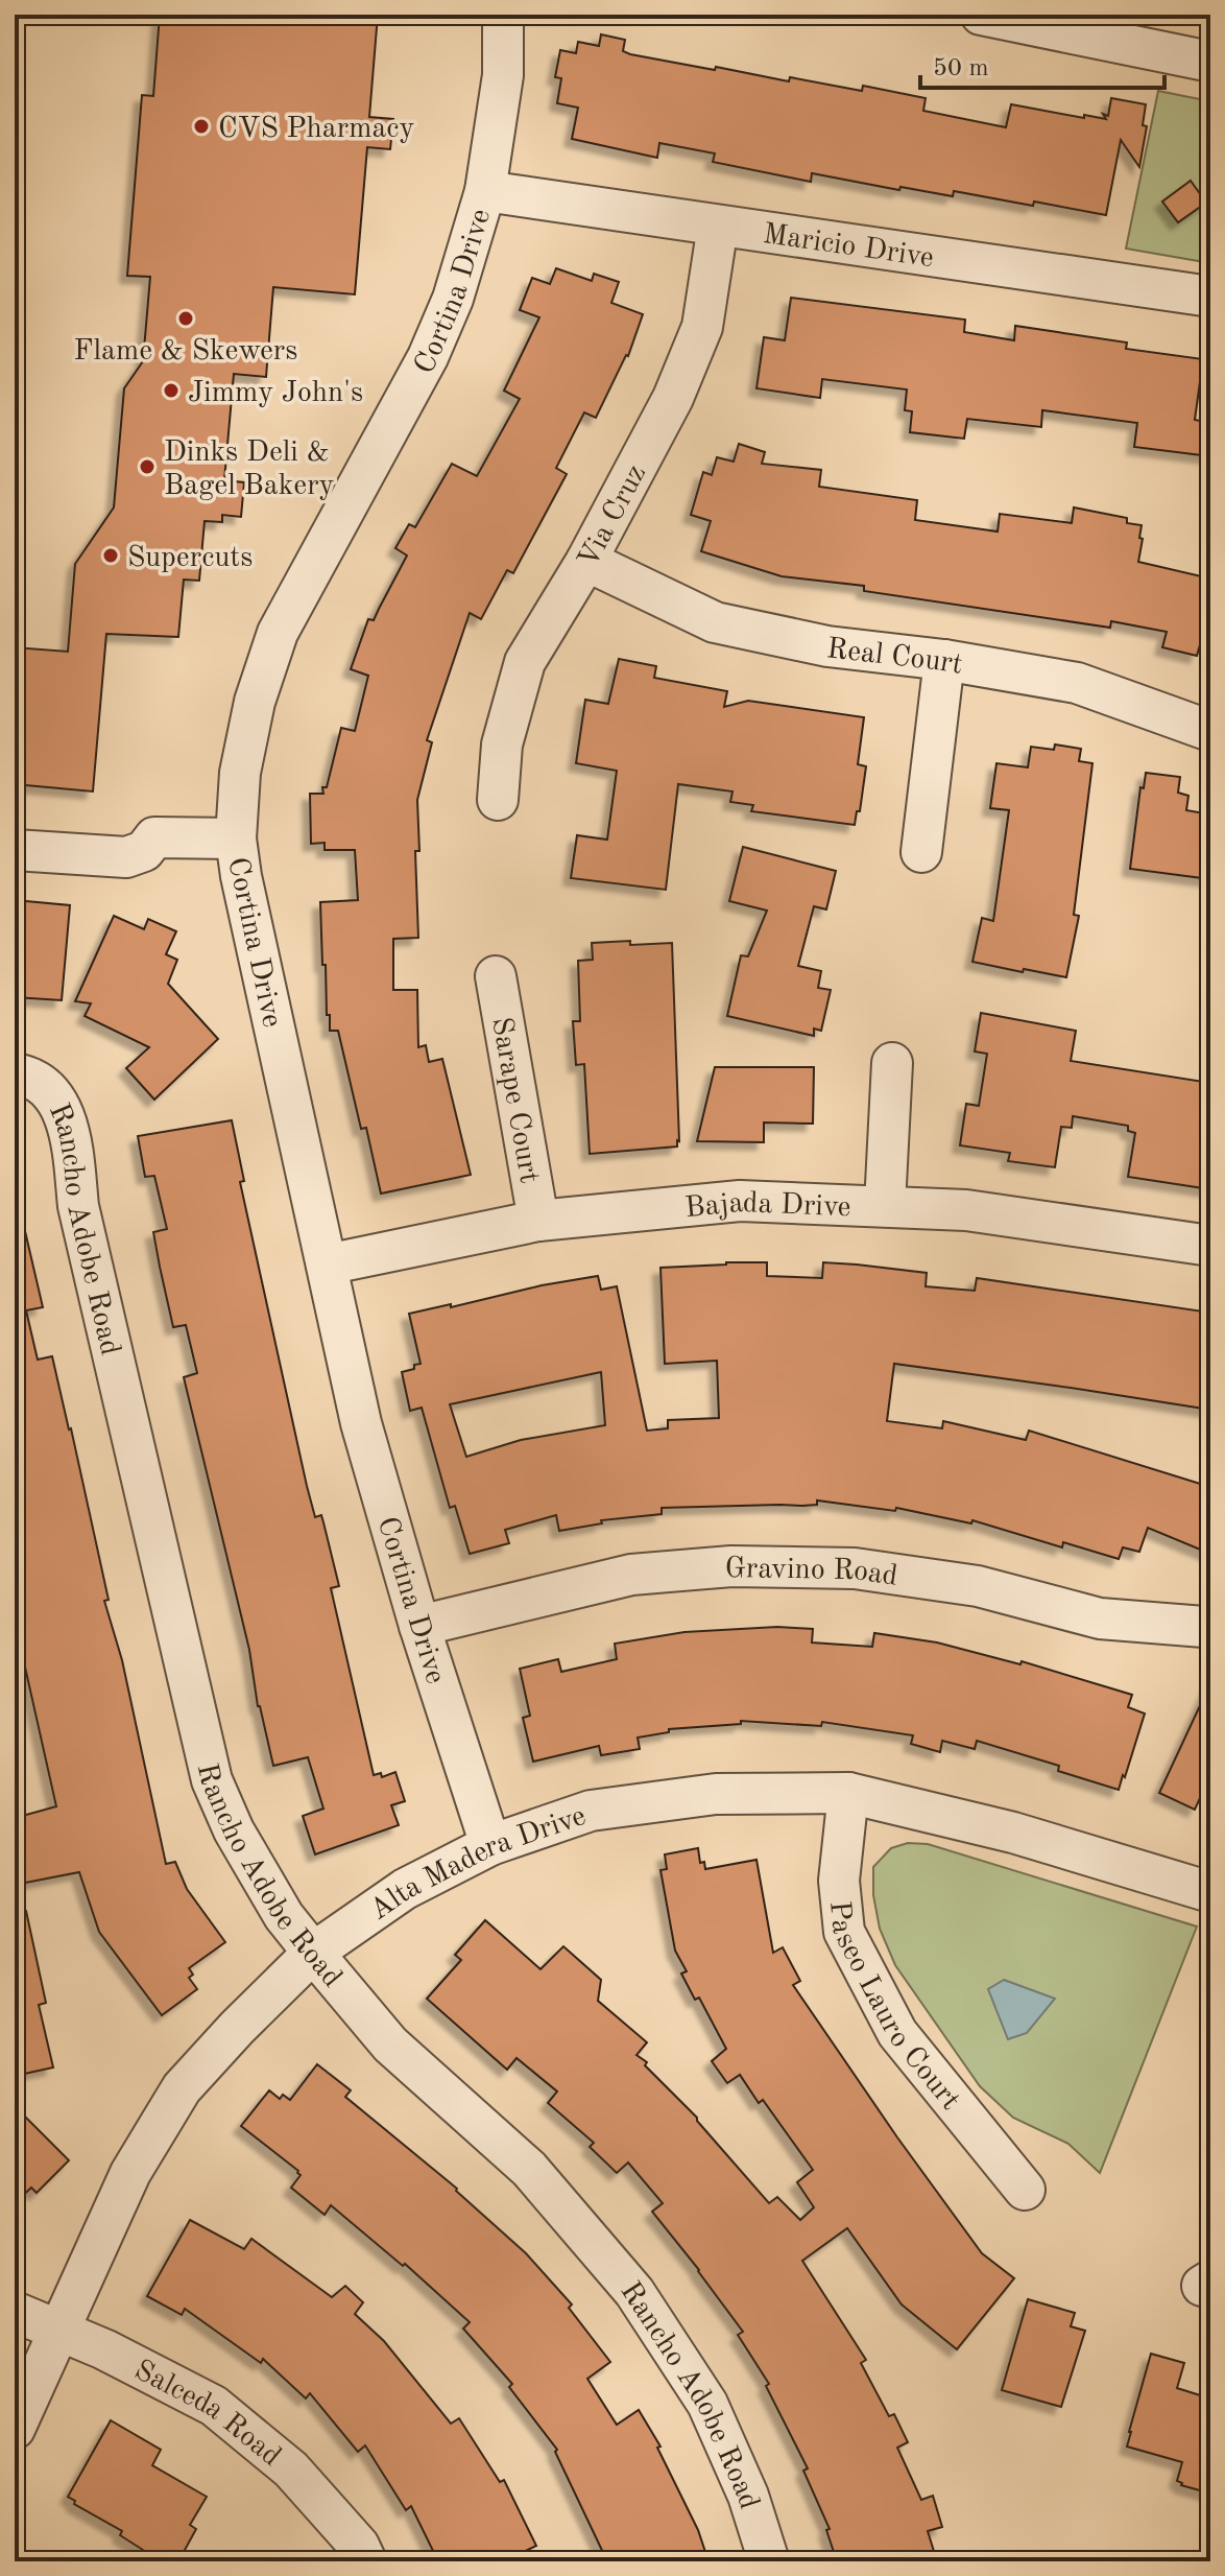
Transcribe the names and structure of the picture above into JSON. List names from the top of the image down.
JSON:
{
  "streets": {
    "street": [
      "Maricio Drive",
      "Cortina Drive",
      "Via Cruz",
      "Real Court",
      "Sarape Court",
      "Bajada Drive",
      "Rancho Adobe Road",
      "Gravino Road",
      "Alta Madera Drive",
      "Paseo Lauro Court",
      "Salceda Road"
    ]
  },
  "crossings": [
    ["Maricio Drive", "Cortina Drive"],
    ["Maricio Drive", "Via Cruz"],
    ["Cortina Drive", "Bajada Drive"],
    ["Cortina Drive", "Gravino Road"],
    ["Cortina Drive", "Alta Madera Drive"],
    ["Via Cruz", "Real Court"],
    ["Sarape Court", "Bajada Drive"],
    ["Rancho Adobe Road", "Alta Madera Drive"],
    ["Alta Madera Drive", "Paseo Lauro Court"],
    ["Alta Madera Drive", "Salceda Road"]
  ],
  "places": [
    "CVS Pharmacy",
    "Flame & Skewers",
    "Jimmy John's",
    "Dinks Deli & Bagel Bakery",
    "Supercuts"
  ],
  "scale_bar": "50 m"
}
